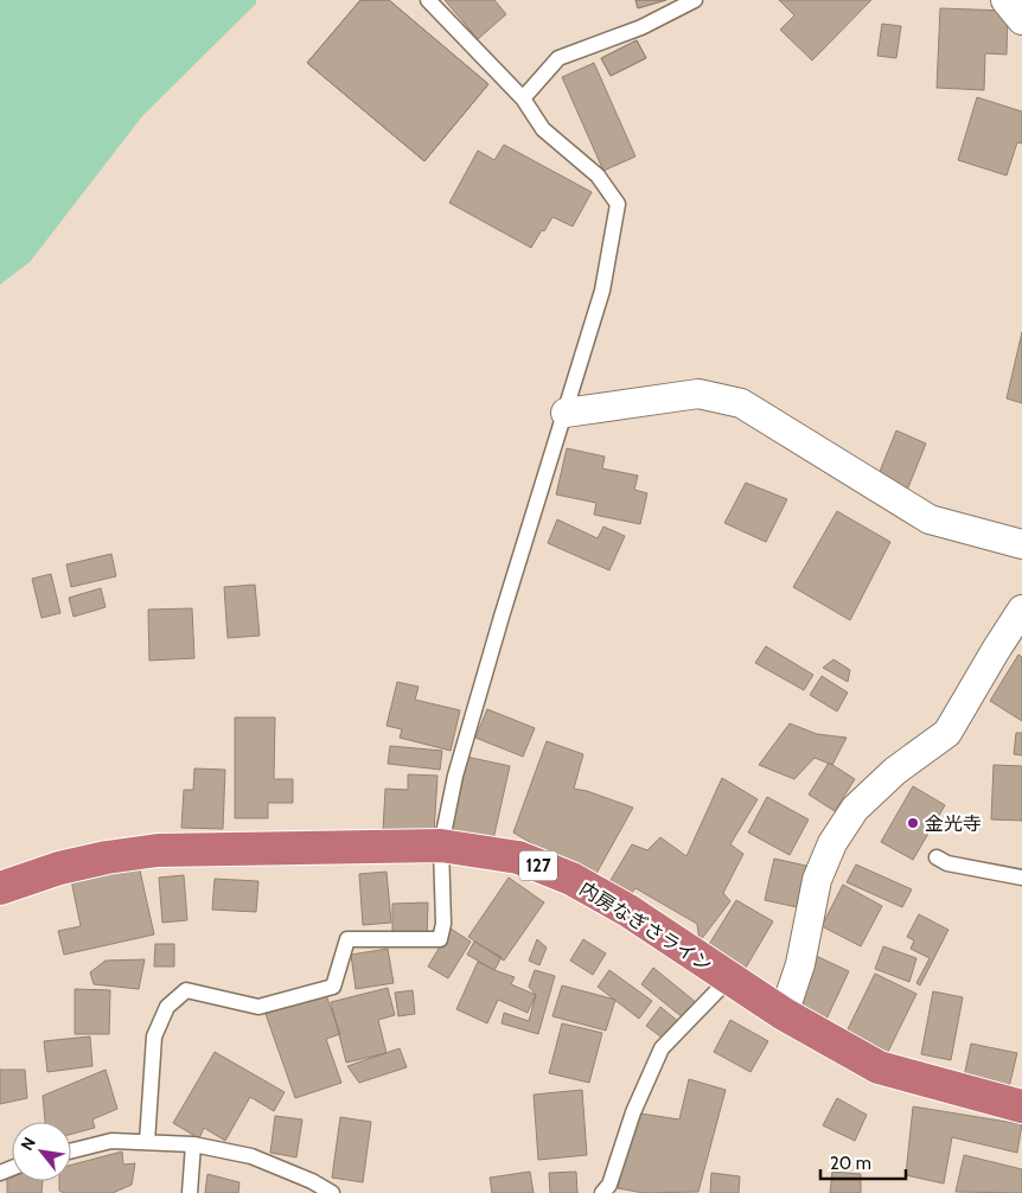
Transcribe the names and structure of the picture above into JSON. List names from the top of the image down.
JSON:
{
  "streets": {
    "highway": ["127", "内房なぎさライン"]
  },
  "places": ["金光寺"],
  "scale_bar": "20 m",
  "north": "top left"
}
